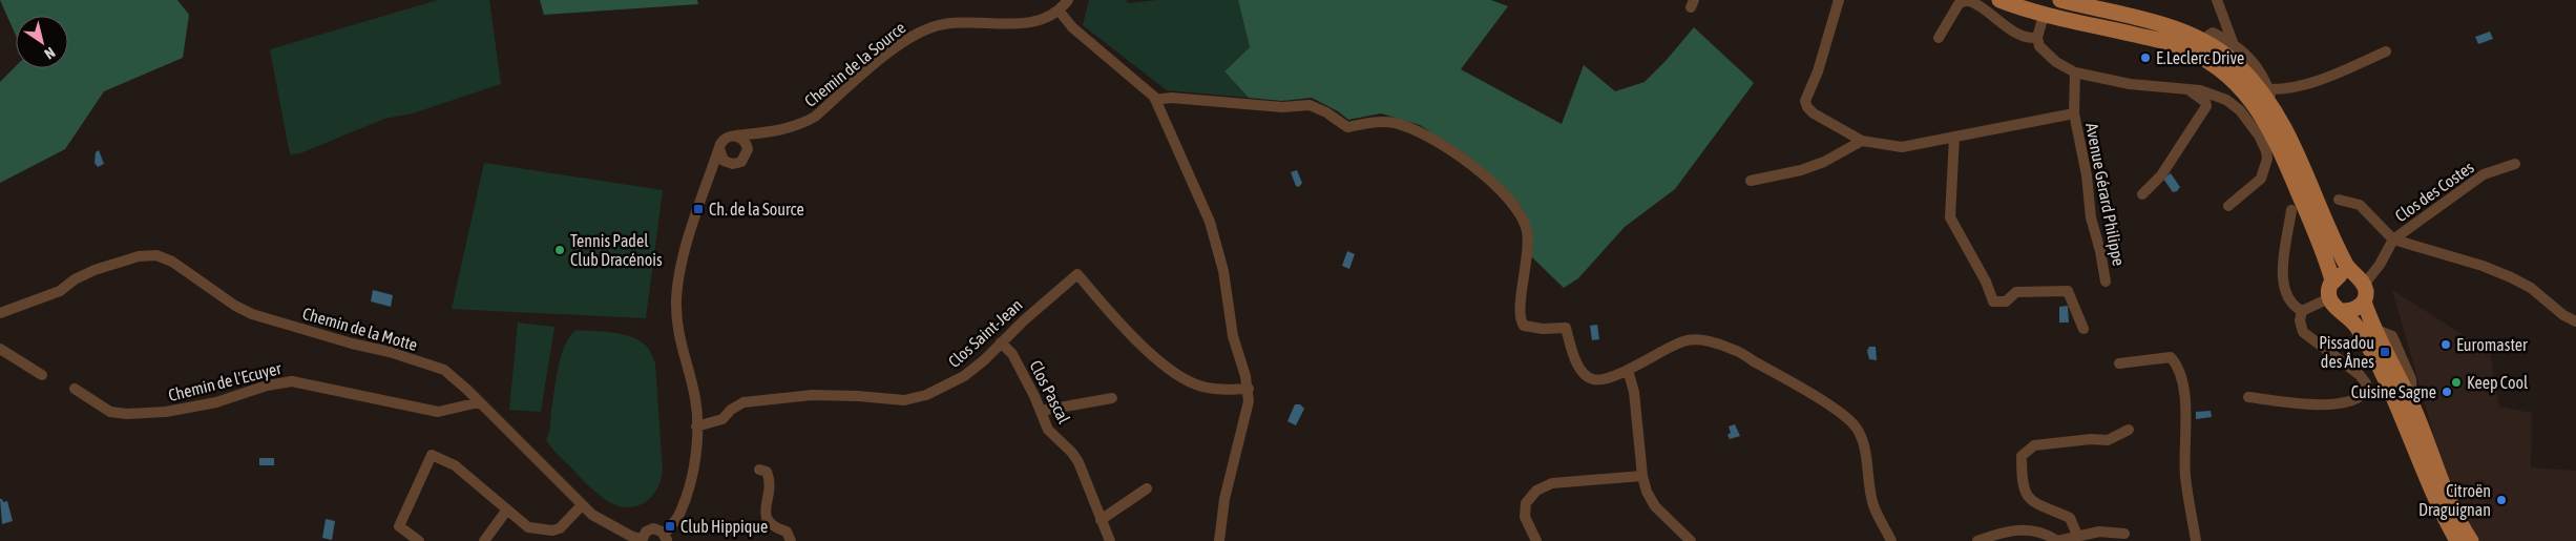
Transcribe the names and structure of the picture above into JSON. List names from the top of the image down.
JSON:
{
  "streets": {
    "street": [
      "Chemin de la Source",
      "Clos des Costes",
      "Avenue Gérard Philippe",
      "Chemin de la Motte",
      "Clos Saint-Jean",
      "Chemin de l'Ecuyer",
      "Clos Pascal"
    ]
  },
  "crossings": [
    ["Chemin de la Motte", "Chemin de l'Ecuyer"],
    ["Clos Saint-Jean", "Clos Pascal"]
  ],
  "places": {
    "other": [
      "E.Leclerc Drive",
      "Tennis Padel Club Dracénois",
      "Euromaster",
      "Keep Cool",
      "Cuisine Sagne",
      "Citroën Draguignan"
    ],
    "transit": ["Ch. de la Source", "Pissadou des Ânes", "Club Hippique"]
  },
  "north": "bottom right"
}
